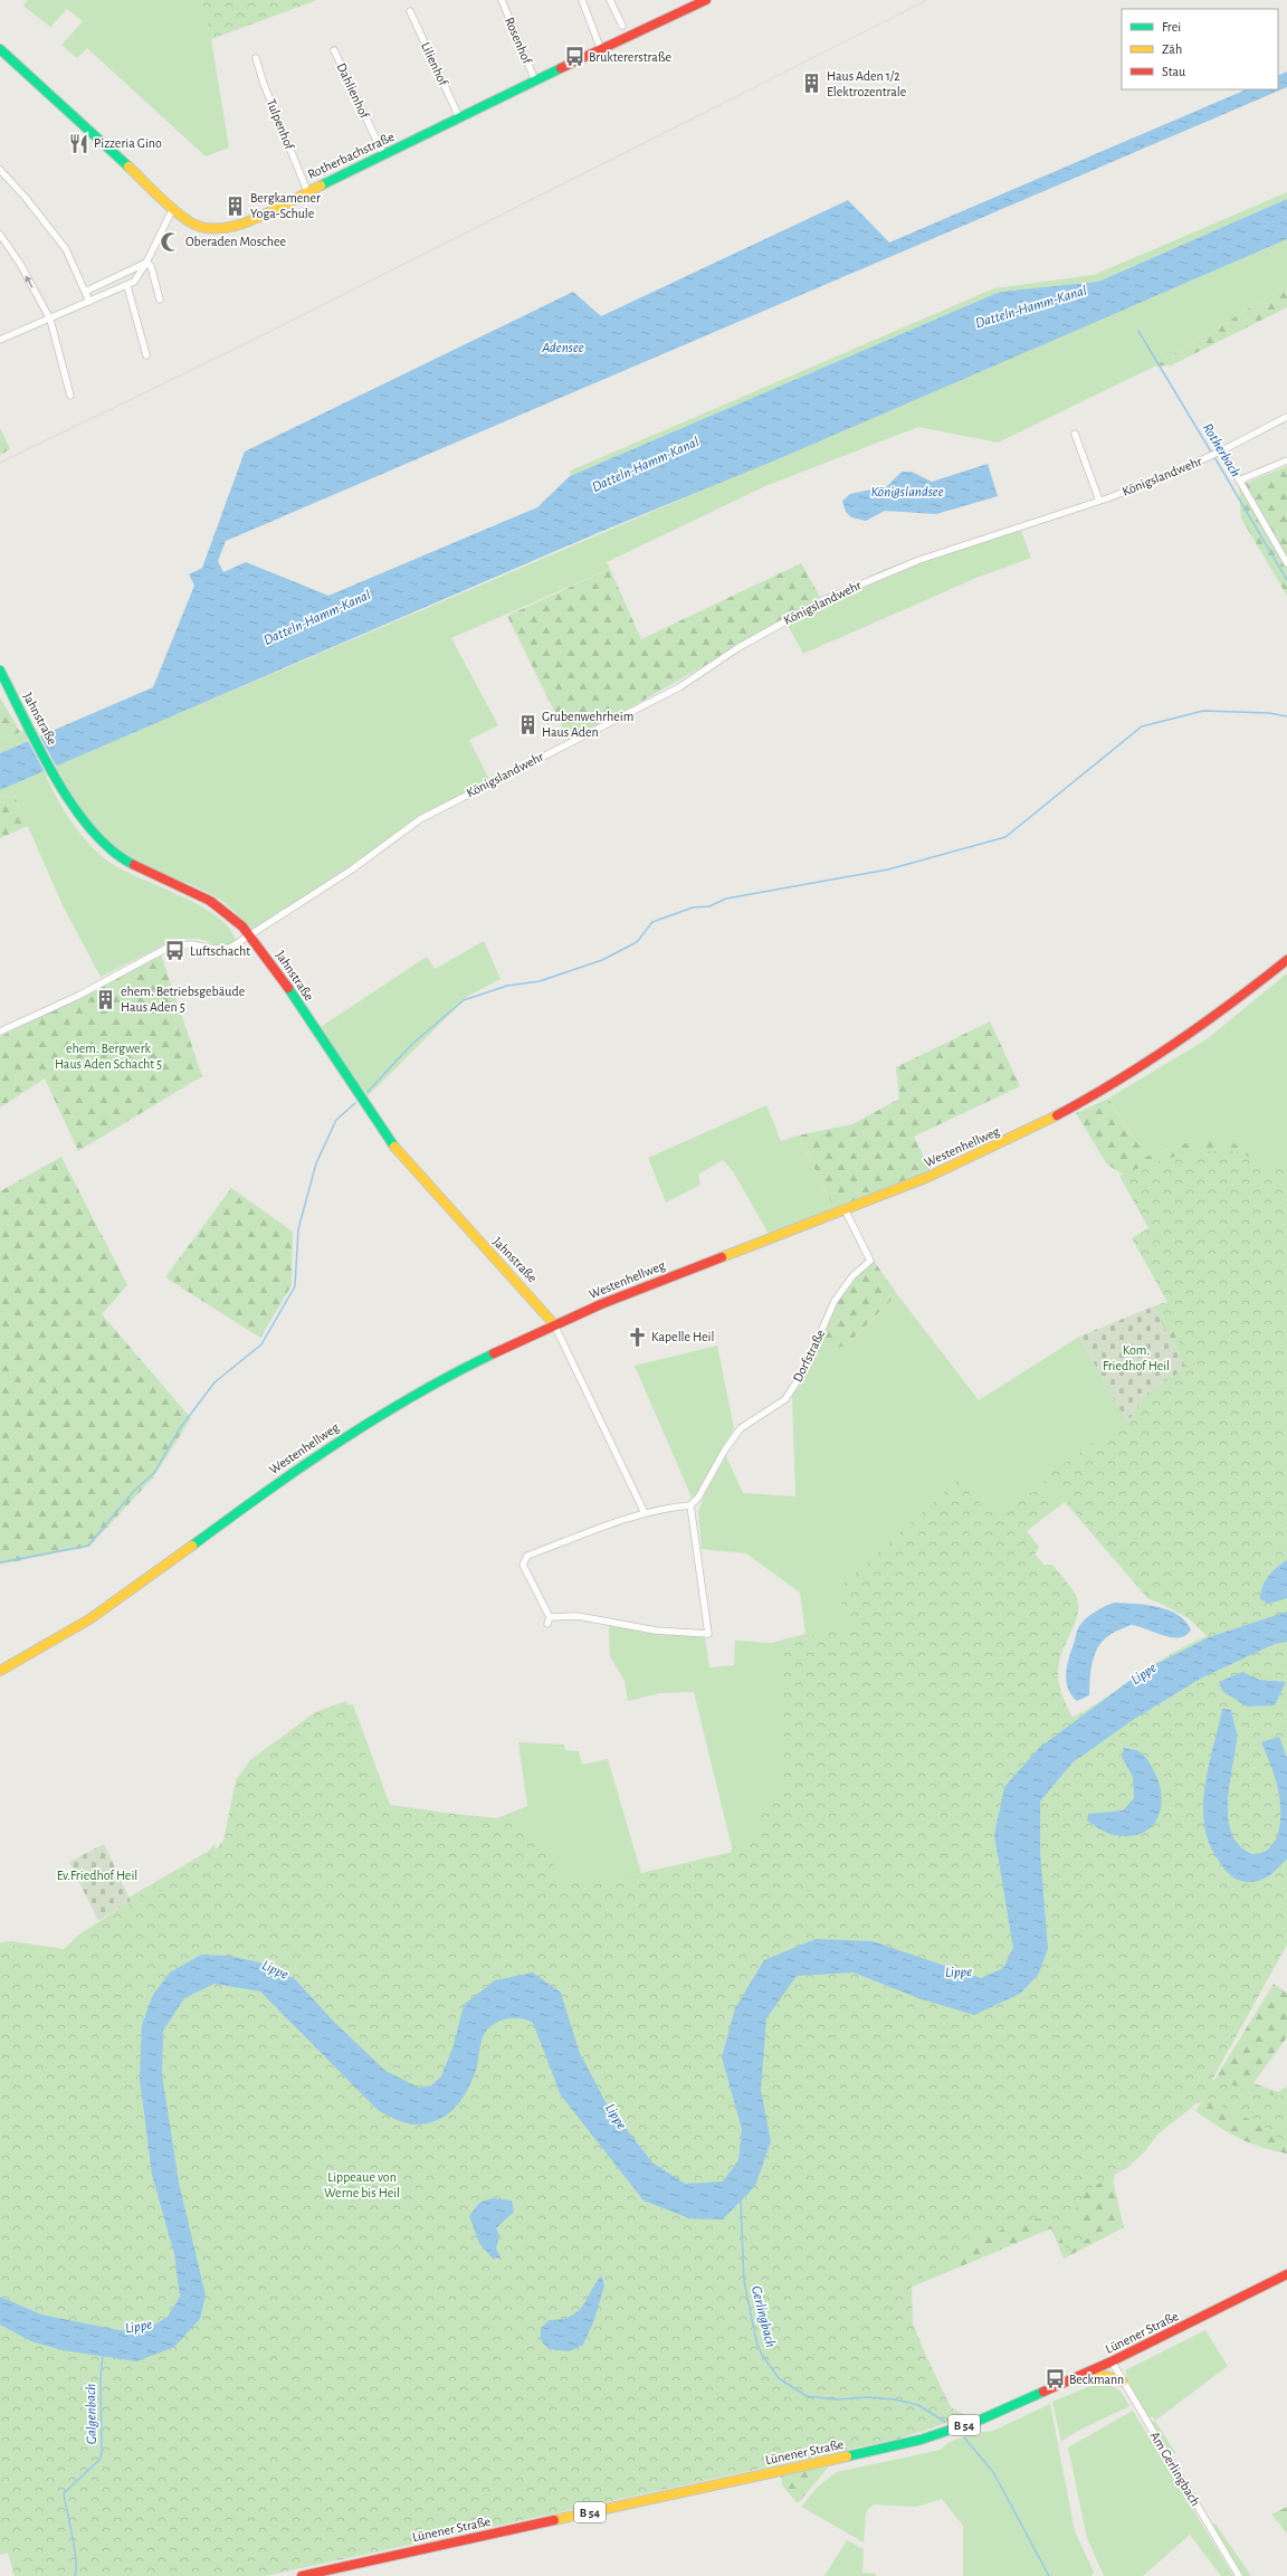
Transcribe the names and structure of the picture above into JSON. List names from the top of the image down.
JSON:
{
  "streets": {
    "main road": [
      "Rotherbachstraße",
      "Jahnstraße",
      "Westenhellweg",
      "Lünener Straße",
      "B 54"
    ],
    "street": [
      "Rosenhof",
      "Lilienhof",
      "Dahlienhof",
      "Tulpenhof",
      "Königslandwehr",
      "Dorfstraße",
      "Am Gerlingbach"
    ]
  },
  "crossings": [
    ["Rosenhof", "Rotherbachstraße"],
    ["Lilienhof", "Rotherbachstraße"],
    ["Dahlienhof", "Rotherbachstraße"],
    ["Tulpenhof", "Rotherbachstraße"],
    ["Königslandwehr", "Jahnstraße"],
    ["Jahnstraße", "Westenhellweg"],
    ["Westenhellweg", "Dorfstraße"],
    ["Lünener Straße", "Am Gerlingbach"]
  ],
  "water": [
    "Datteln-Hamm-Kanal",
    "Adensee",
    "Rotherbach",
    "Königslandsee",
    "Lippe",
    "Gerlingbach",
    "Galgenbach"
  ],
  "parks": [
    "ehem. Bergwerk Haus Aden Schacht 5",
    "Kom. Friedhof Heil",
    "Ev.Friedhof Heil",
    "Lippeaue von Werne bis Heil"
  ],
  "places": {
    "bus stop": ["Bruktererstraße", "Luftschacht", "Beckmann"],
    "building": [
      "Haus Aden 1/2 Elektrozentrale",
      "Bergkamener Yoga-Schule",
      "Grubenwehrheim Haus Aden",
      "ehem. Betriebsgebäude Haus Aden 5"
    ],
    "restaurant": ["Pizzeria Gino"],
    "mosque": ["Oberaden Moschee"],
    "church": ["Kapelle Heil"]
  },
  "legend": ["Frei", "Zäh", "Stau"]
}
